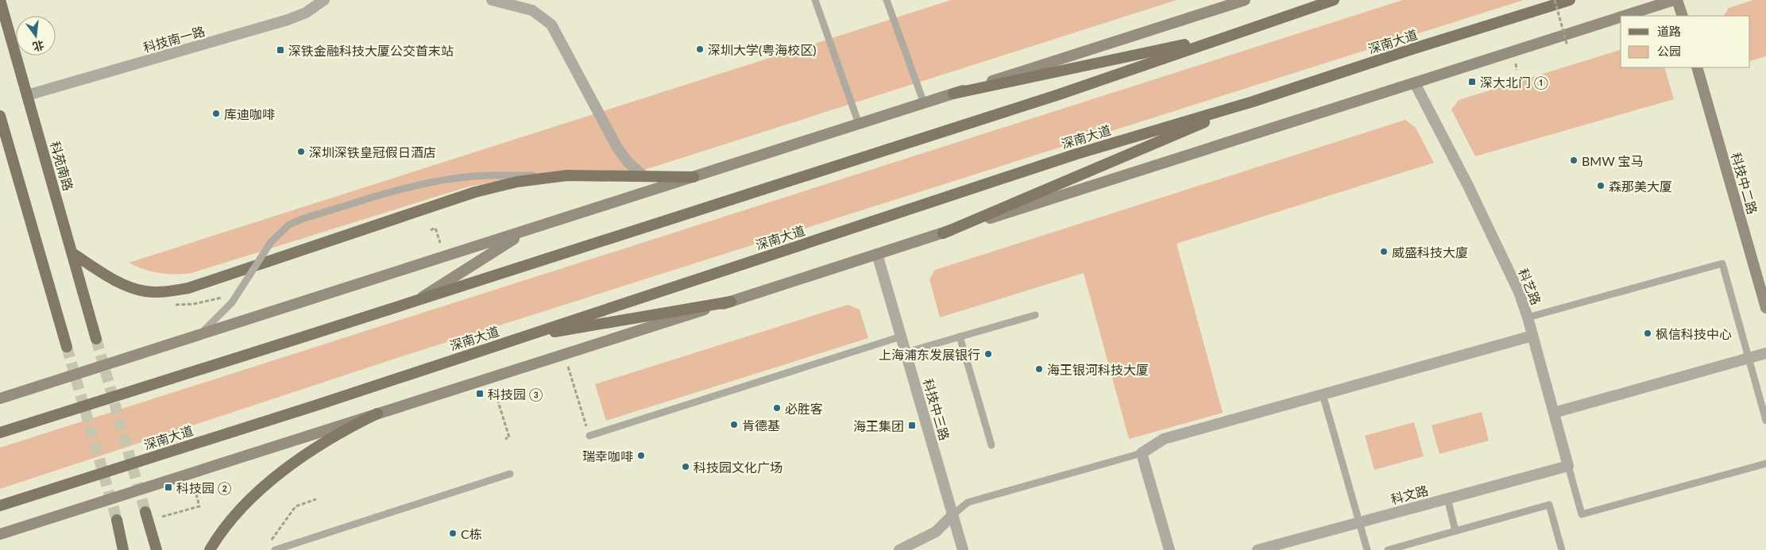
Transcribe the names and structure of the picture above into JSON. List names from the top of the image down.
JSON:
{
  "streets": {
    "main road": ["深南大道", "科苑南路", "科技中二路"],
    "street": [
      "科技南一路",
      "科艺路",
      "科技中三路",
      "科文路"
    ]
  },
  "crossings": [
    ["科技南一路", "科苑南路"],
    ["科艺路", "科文路"]
  ],
  "places": {
    "other": [
      "深圳大学(粤海校区)",
      "库迪咖啡",
      "深圳深铁皇冠假日酒店",
      "BMW 宝马",
      "森那美大厦",
      "威盛科技大廈",
      "枫信科技中心",
      "上海浦东发展银行",
      "海王银河科技大厦",
      "必胜客",
      "肯德基",
      "瑞幸咖啡",
      "科技园文化广场",
      "C栋"
    ],
    "transit": [
      "深铁金融科技大厦公交首末站",
      "深大北门 ①",
      "科技园 ③",
      "海王集团",
      "科技园 ②"
    ]
  },
  "legend": ["道路", "公园"],
  "north": "bottom"
}
